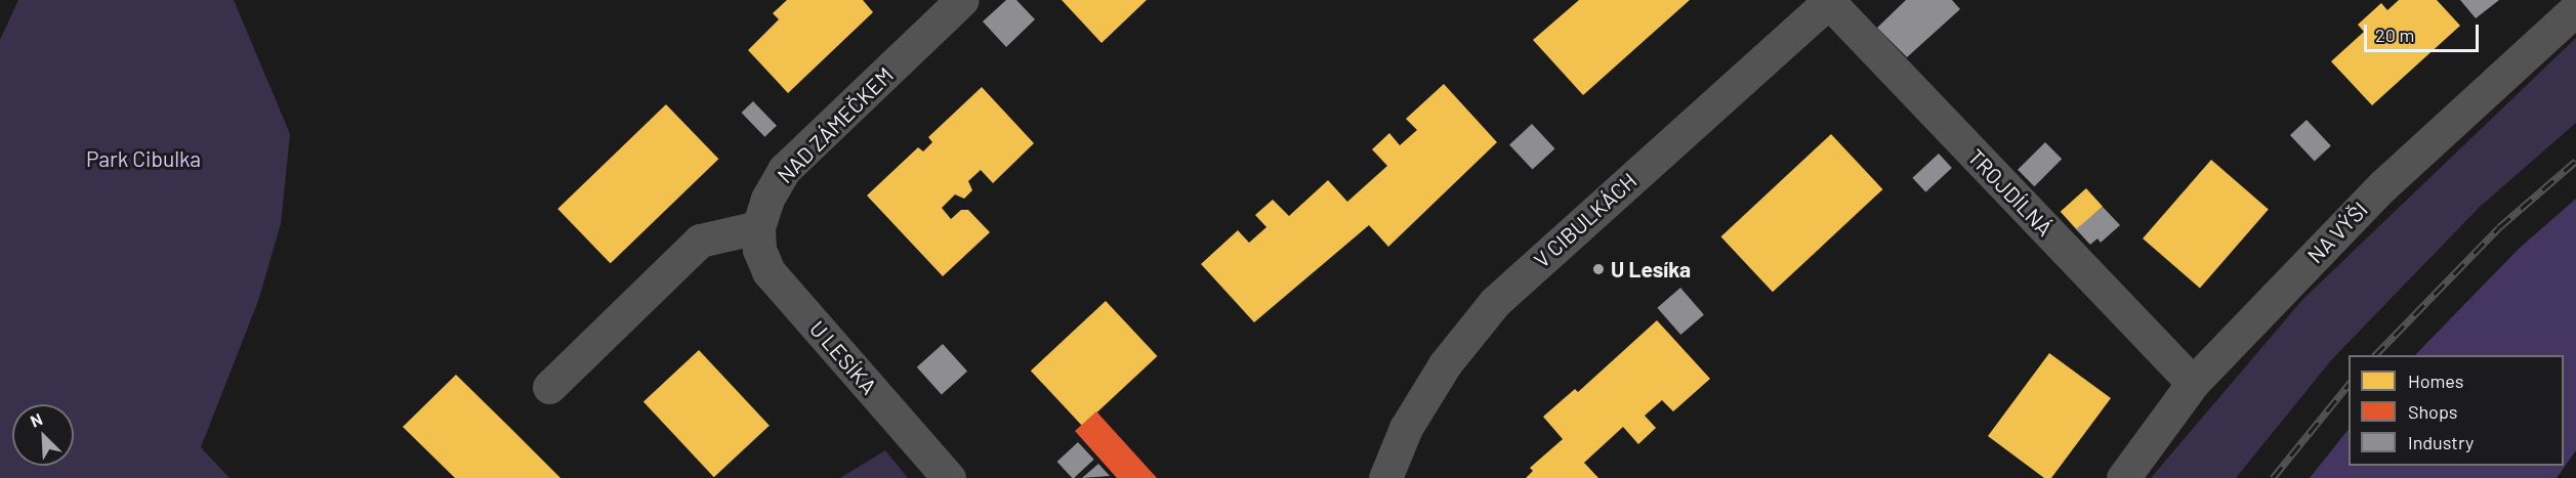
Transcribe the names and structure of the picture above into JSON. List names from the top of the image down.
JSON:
{
  "streets": {
    "street": [
      "NAD ZÁMEČKEM",
      "TROJDÍLNÁ",
      "V CIBULKÁCH",
      "NA VÝŠI",
      "U LESÍKA"
    ]
  },
  "crossings": [
    ["NAD ZÁMEČKEM", "U LESÍKA"],
    ["TROJDÍLNÁ", "V CIBULKÁCH"],
    ["TROJDÍLNÁ", "NA VÝŠI"]
  ],
  "parks": ["Park Cibulka"],
  "places": ["U Lesíka"],
  "legend": ["Homes", "Shops", "Industry"],
  "scale_bar": "20 m",
  "north": "top left"
}
